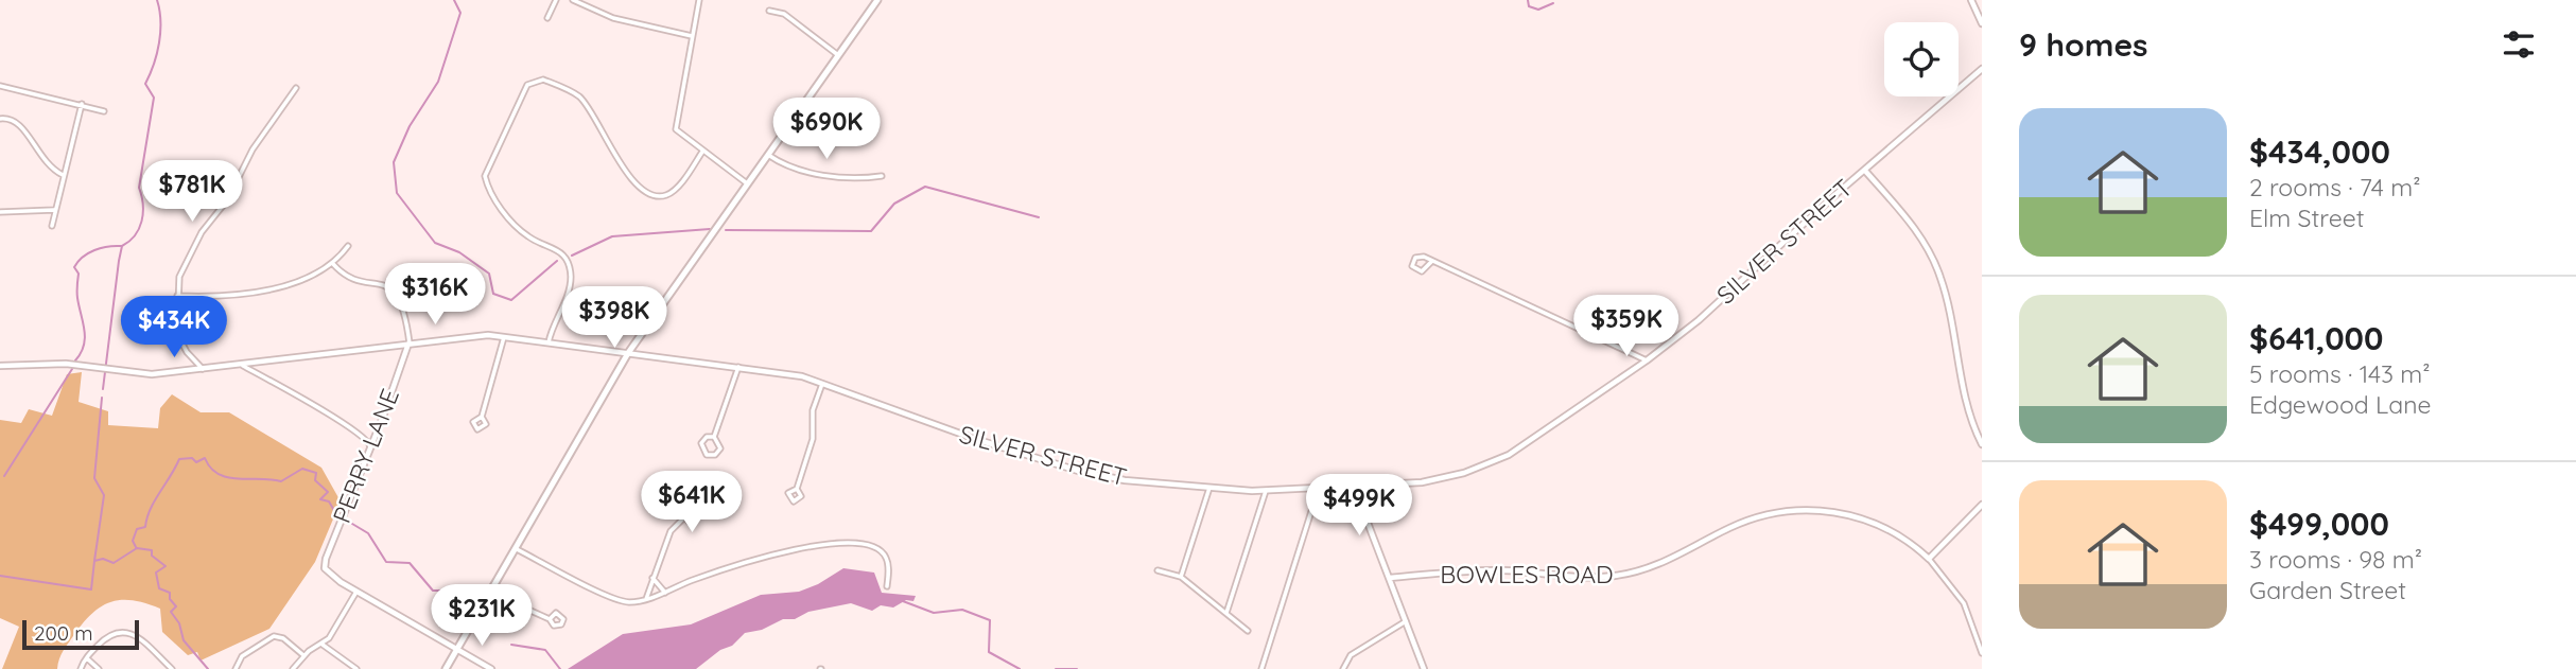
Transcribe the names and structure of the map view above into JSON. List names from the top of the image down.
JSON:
{
  "streets": {
    "street": ["SILVER STREET", "PERRY LANE", "BOWLES ROAD"]
  },
  "crossings": [
    ["SILVER STREET", "PERRY LANE"]
  ],
  "scale_bar": "200 m",
  "page": {
    "heading": "9 homes",
    "list": [
      {
        "name": "$434,000",
        "note": "2 rooms · 74 m² · Elm Street"
      },
      {
        "name": "$641,000",
        "note": "5 rooms · 143 m² · Edgewood Lane"
      },
      {
        "name": "$499,000",
        "note": "3 rooms · 98 m² · Garden Street"
      }
    ],
    "price": [
      "$690K",
      "$781K",
      "$316K",
      "$398K",
      "$359K",
      "$434K",
      "$641K",
      "$499K",
      "$231K"
    ],
    "scale": "200 m"
  }
}
